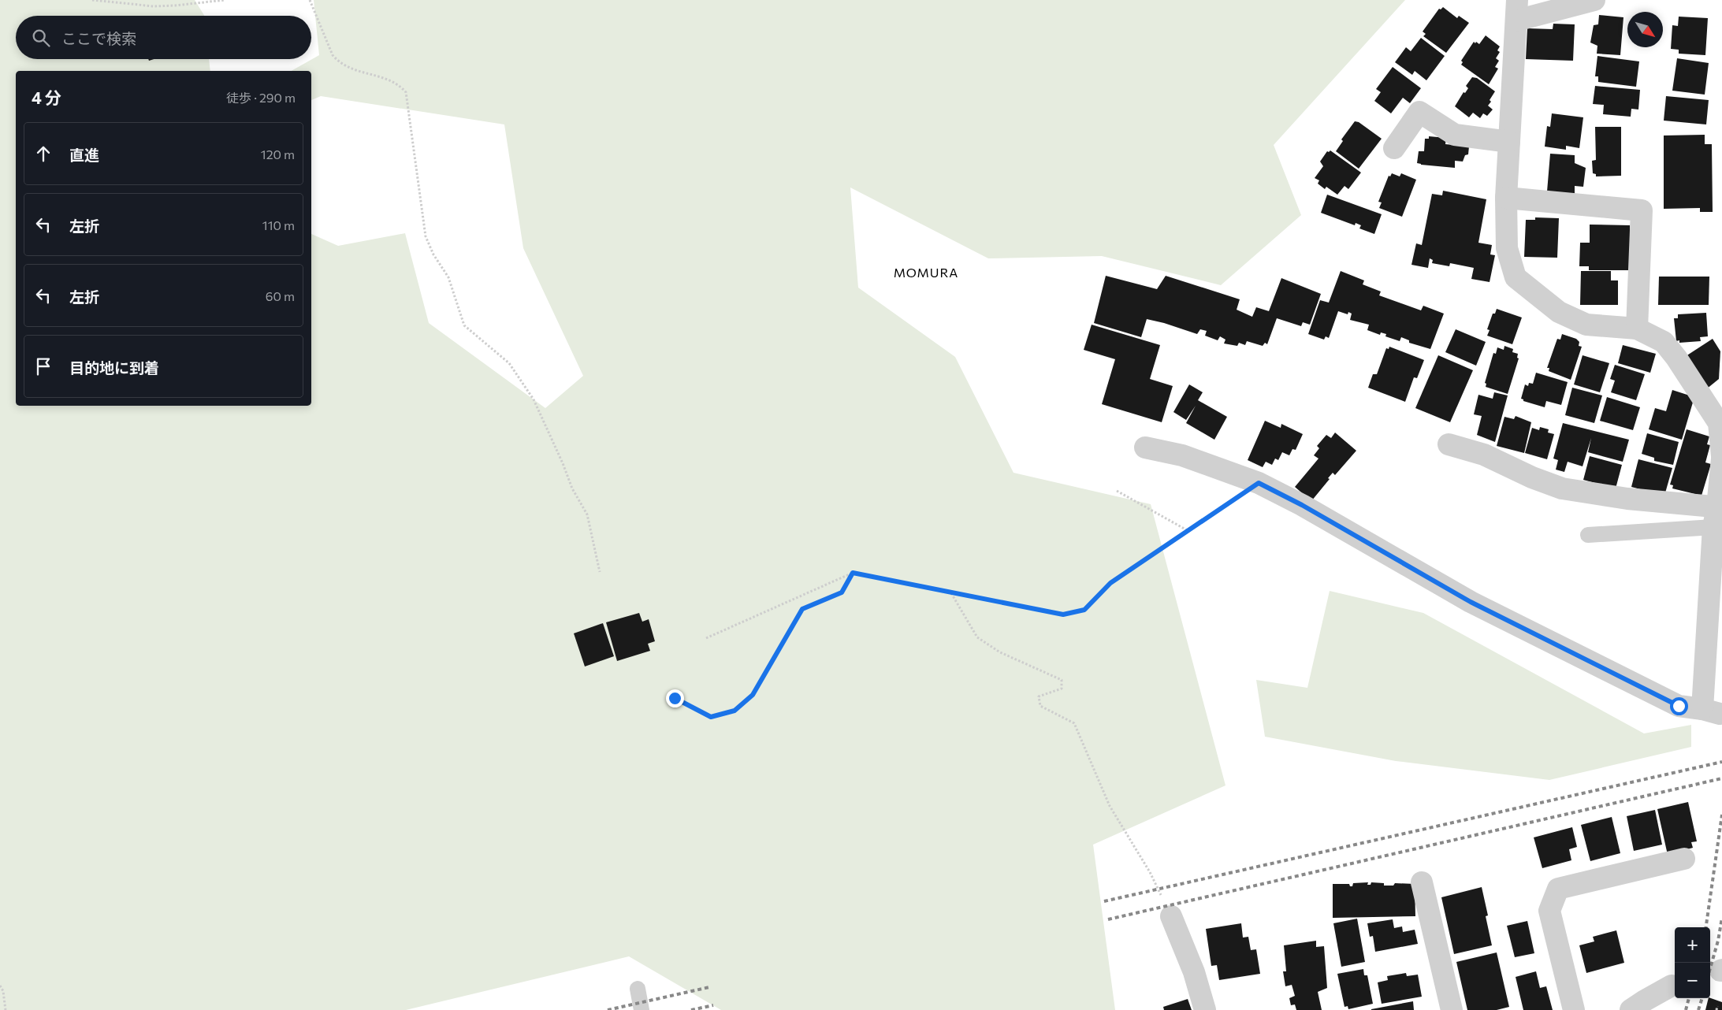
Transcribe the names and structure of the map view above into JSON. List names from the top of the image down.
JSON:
{
  "districts": ["MOMURA"],
  "north": "bottom right",
  "page": {
    "search": "ここで検索",
    "heading": ["4 分", "徒歩 · 290 m"],
    "list": [
      ["直進", "120 m"],
      ["左折", "110 m"],
      ["左折", "60 m"],
      "目的地に到着"
    ],
    "map_buttons": ["+", "−"]
  }
}
